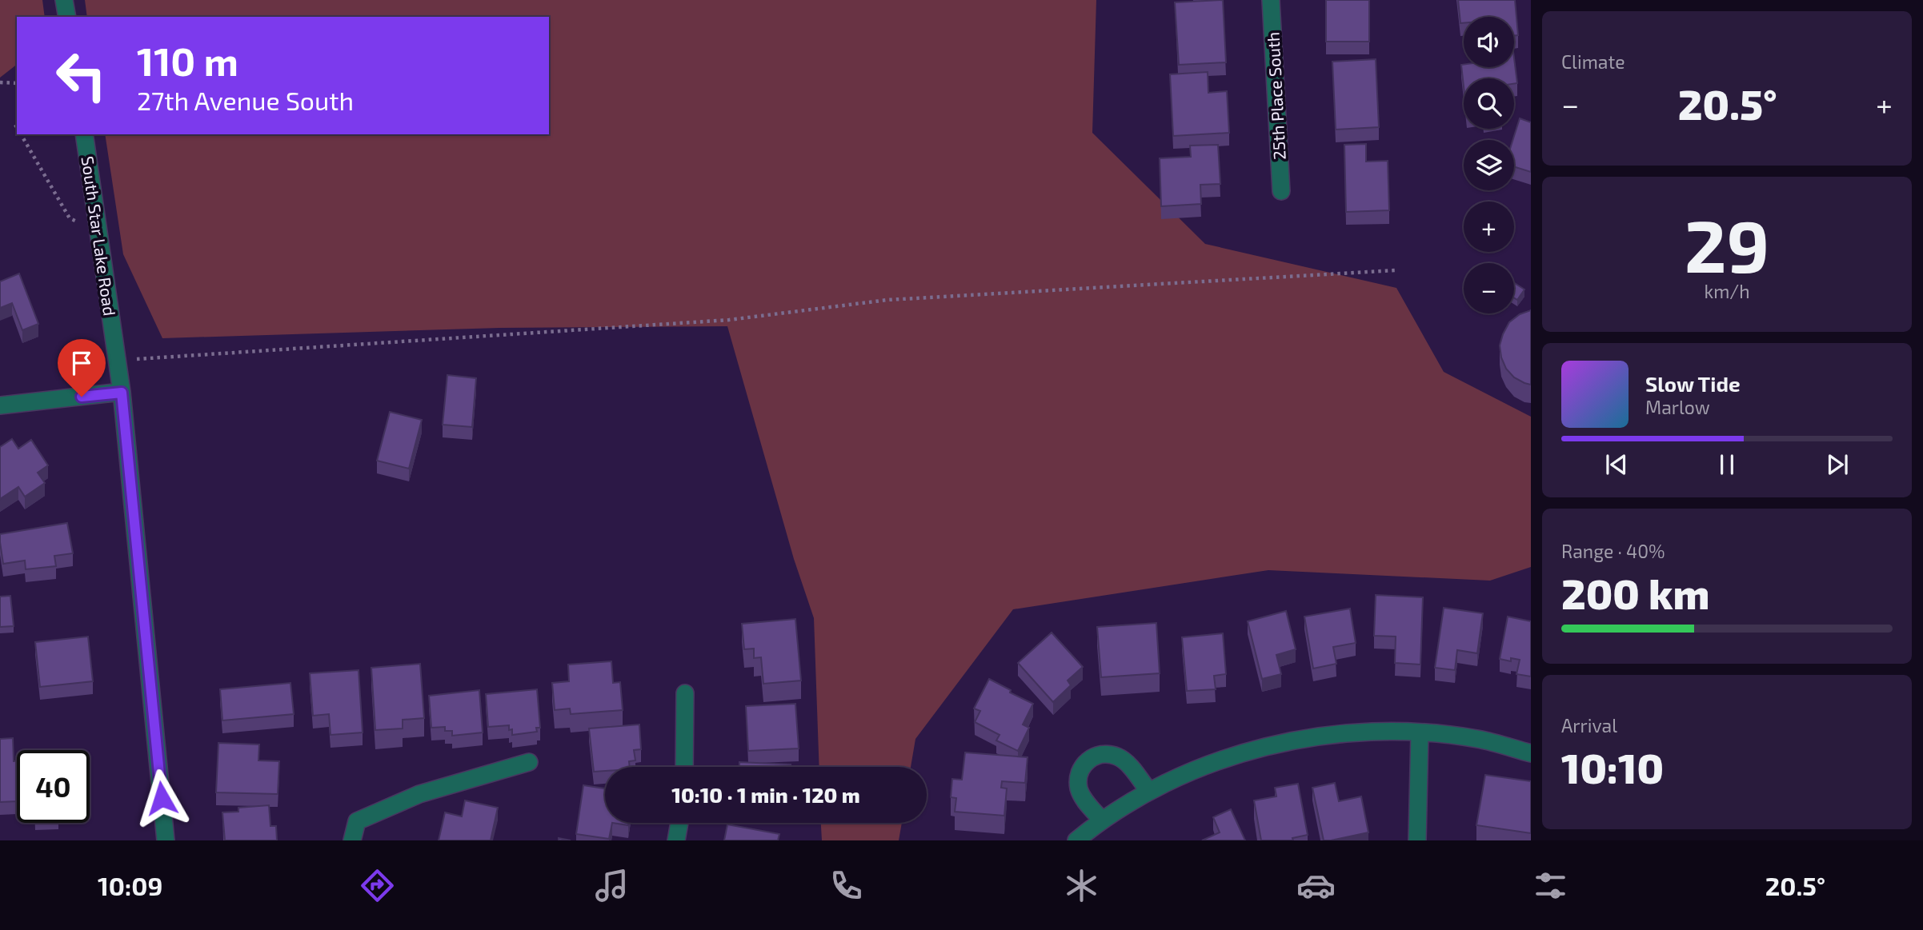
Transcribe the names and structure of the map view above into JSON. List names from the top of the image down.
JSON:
{
  "streets": {
    "street": ["25th Place South", "South Star Lake Road"]
  },
  "page": {
    "tile": [
      "Climate",
      ["29", "km/h"],
      ["Range · 40%", "200 km"],
      ["Arrival", "10:10"]
    ],
    "map_buttons": ["+", "−"],
    "turn": ["110 m", "27th Avenue South"],
    "heat": ["−", "20.5°", "+"],
    "song": ["Slow Tide", "Marlow"],
    "limit": "40",
    "trip": "10:10 · 1 min · 120 m",
    "tabs": ["10:09", "20.5°"]
  }
}
